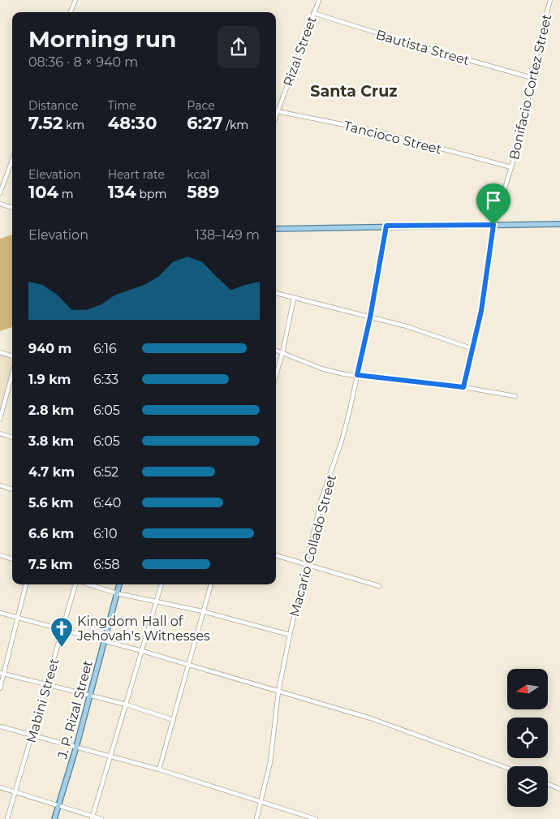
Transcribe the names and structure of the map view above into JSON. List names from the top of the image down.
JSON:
{
  "streets": {
    "main road": ["J. P. Rizal Street"],
    "street": [
      "Bautista Street",
      "Rizal Street",
      "Bonifacio Cortez Street",
      "Tancioco Street",
      "Macario Collado Street",
      "Mabini Street"
    ]
  },
  "crossings": [
    ["Bautista Street", "Rizal Street"],
    ["Bautista Street", "Bonifacio Cortez Street"],
    ["Rizal Street", "Tancioco Street"],
    ["Bonifacio Cortez Street", "Tancioco Street"]
  ],
  "districts": ["Santa Cruz"],
  "places": {
    "church": ["Kingdom Hall of Jehovah's Witnesses"]
  },
  "north": "left",
  "page": {
    "heading": ["Morning run", "08:36 · 8 × 940 m"],
    "stats": [
      ["Distance", "7.52 km"],
      ["Time", "48:30"],
      ["Pace", "6:27 /km"],
      ["Elevation", "104 m"],
      ["Heart rate", "134 bpm"],
      ["kcal", "589"]
    ],
    "chart": ["Elevation", "138–149 m"],
    "list": [
      {
        "name": "940 m",
        "note": "6:16"
      },
      {
        "name": "1.9 km",
        "note": "6:33"
      },
      {
        "name": "2.8 km",
        "note": "6:05"
      },
      {
        "name": "3.8 km",
        "note": "6:05"
      },
      {
        "name": "4.7 km",
        "note": "6:52"
      },
      {
        "name": "5.6 km",
        "note": "6:40"
      },
      {
        "name": "6.6 km",
        "note": "6:10"
      },
      {
        "name": "7.5 km",
        "note": "6:58"
      }
    ]
  }
}
